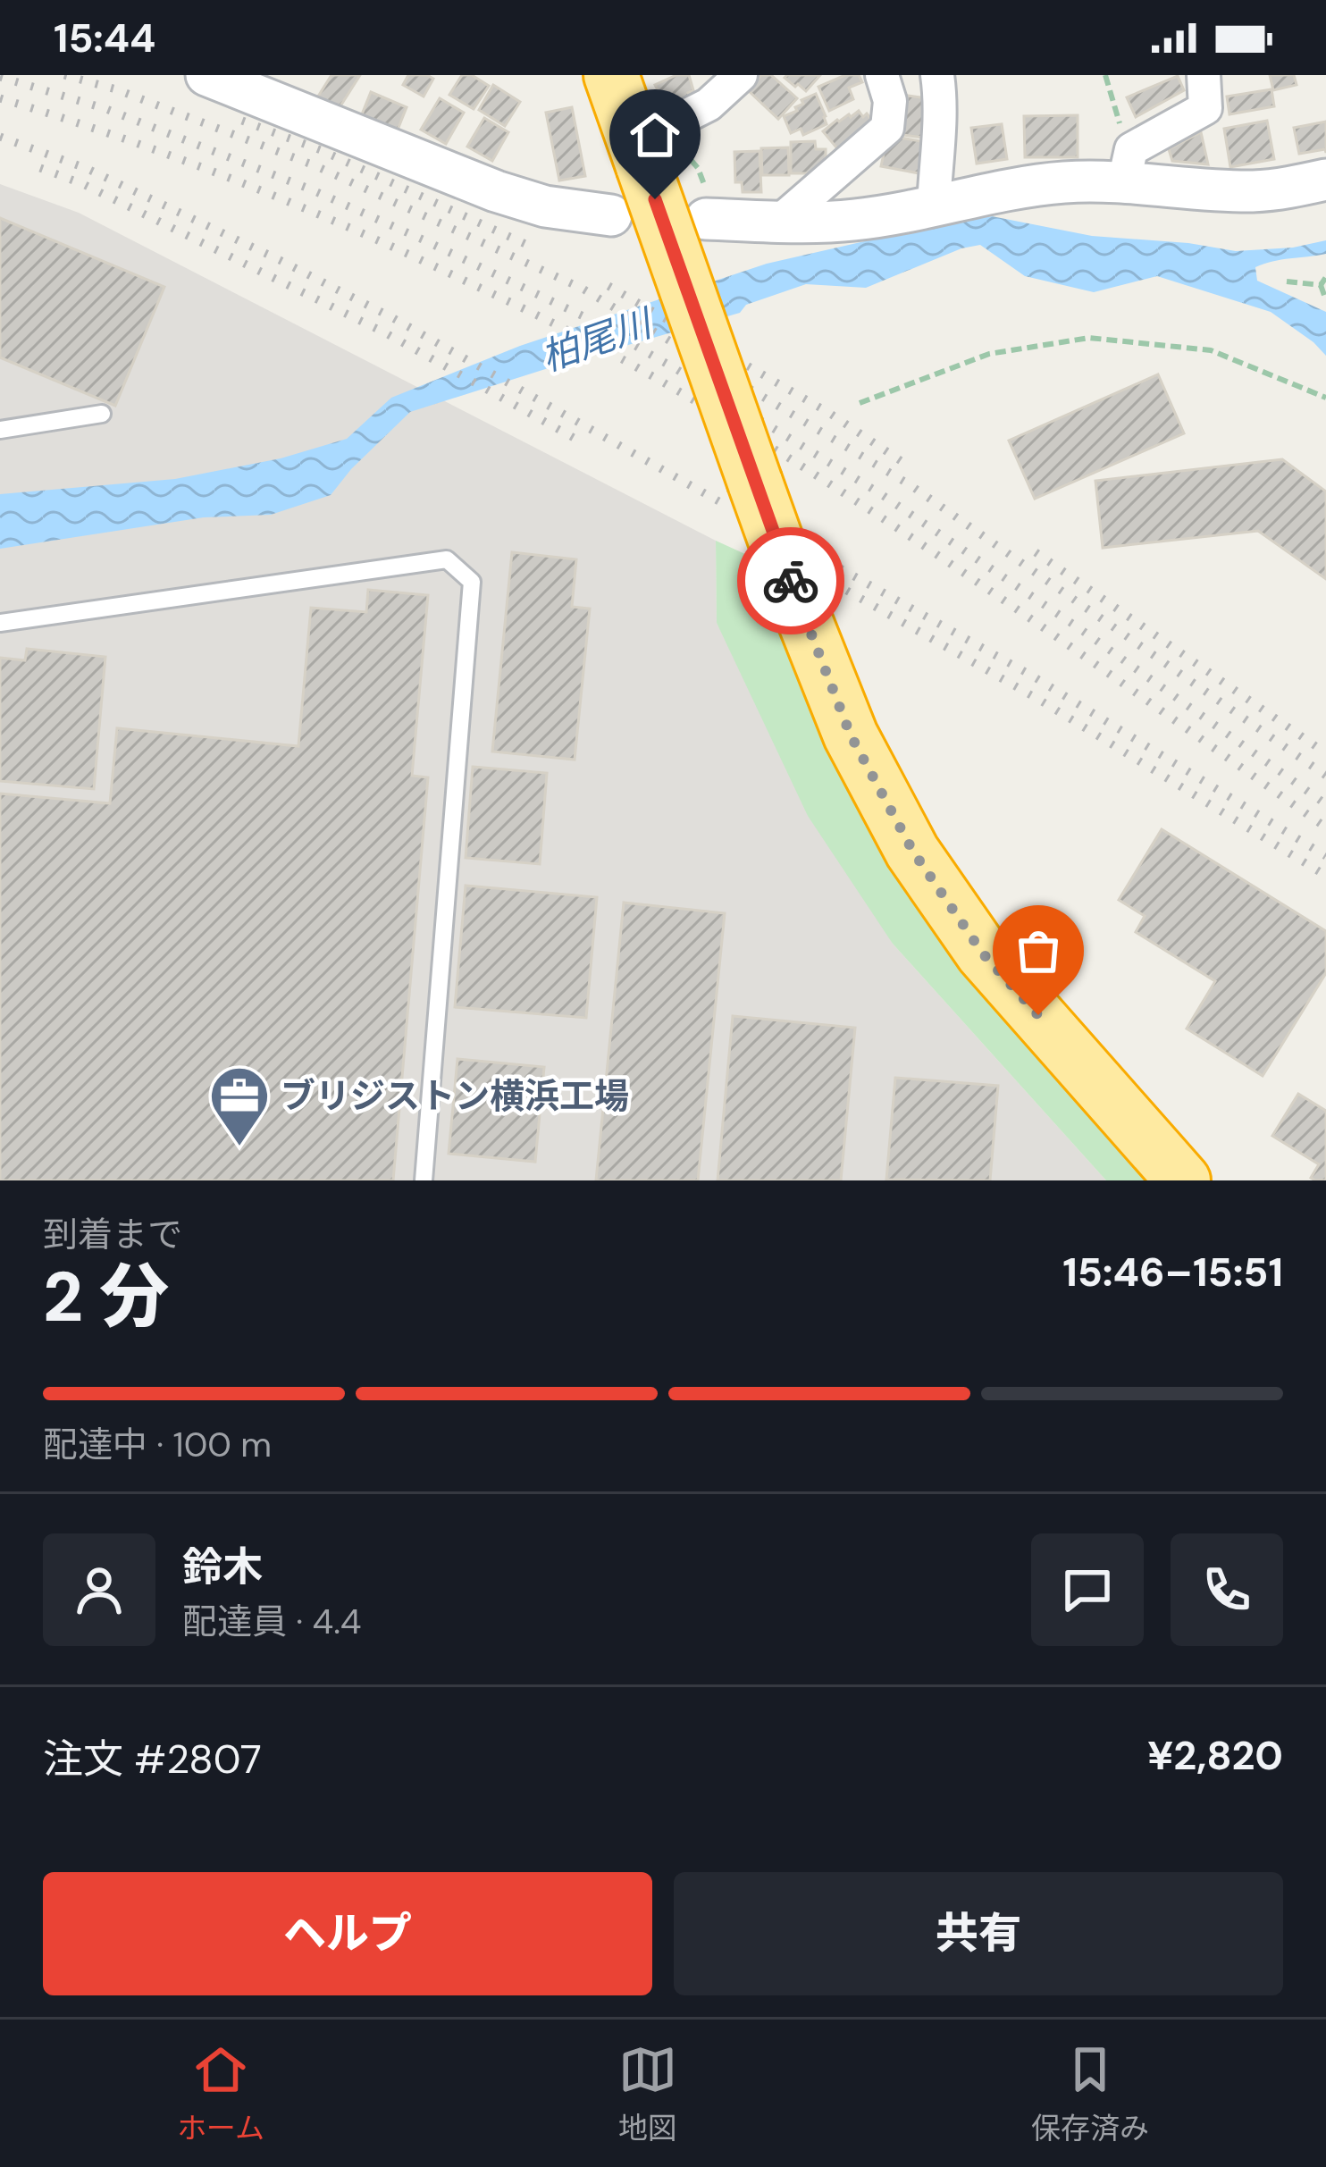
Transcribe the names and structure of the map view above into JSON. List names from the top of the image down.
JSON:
{
  "water": ["柏尾川"],
  "places": {
    "office": ["ブリジストン横浜工場"]
  },
  "page": {
    "status": "15:44",
    "heading": ["2 分", "到着まで", "15:46–15:51"],
    "panel": [
      "鈴木",
      "配達員 · 4.4",
      "注文 #2807",
      "¥2,820"
    ],
    "bar": "配達中 · 100 m",
    "buttons": ["ヘルプ", "共有"],
    "tabs": ["ホーム", "地図", "保存済み"]
  }
}
